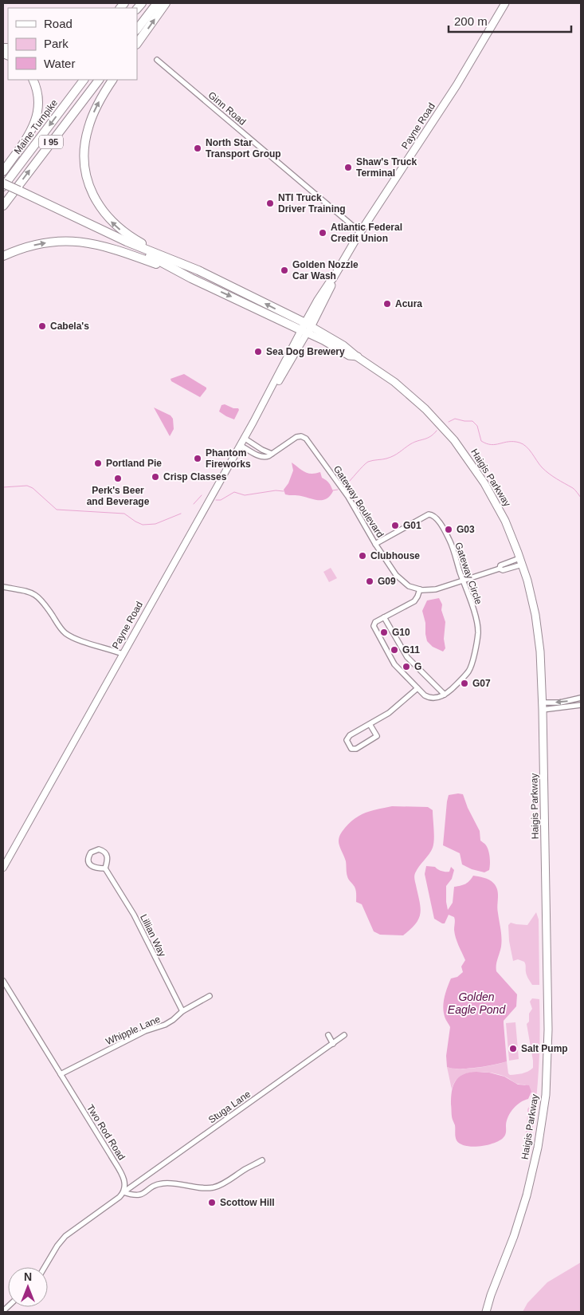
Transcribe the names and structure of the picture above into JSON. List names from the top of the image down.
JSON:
{
  "streets": {
    "highway": ["Maine Turnpike", "I 95"],
    "main road": ["Payne Road", "Haigis Parkway"],
    "street": [
      "Ginn Road",
      "Gateway Boulevard",
      "Gateway Circle",
      "Lillian Way",
      "Whipple Lane",
      "Stuga Lane",
      "Two Rod Road"
    ]
  },
  "crossings": [
    ["Ginn Road", "Payne Road"],
    ["Payne Road", "Haigis Parkway"],
    ["Gateway Boulevard", "Gateway Circle"],
    ["Lillian Way", "Whipple Lane"],
    ["Whipple Lane", "Two Rod Road"],
    ["Stuga Lane", "Two Rod Road"]
  ],
  "water": ["Golden Eagle Pond"],
  "places": [
    "North Star Transport Group",
    "Shaw's Truck Terminal",
    "NTI Truck Driver Training",
    "Atlantic Federal Credit Union",
    "Golden Nozzle Car Wash",
    "Acura",
    "Cabela's",
    "Sea Dog Brewery",
    "Phantom Fireworks",
    "Portland Pie",
    "Crisp Classes",
    "Perk's Beer and Beverage",
    "G01",
    "G03",
    "Clubhouse",
    "G09",
    "G10",
    "G11",
    "G",
    "G07",
    "Salt Pump",
    "Scottow Hill"
  ],
  "legend": ["Road", "Park", "Water"],
  "scale_bar": "200 m",
  "north": "top"
}
